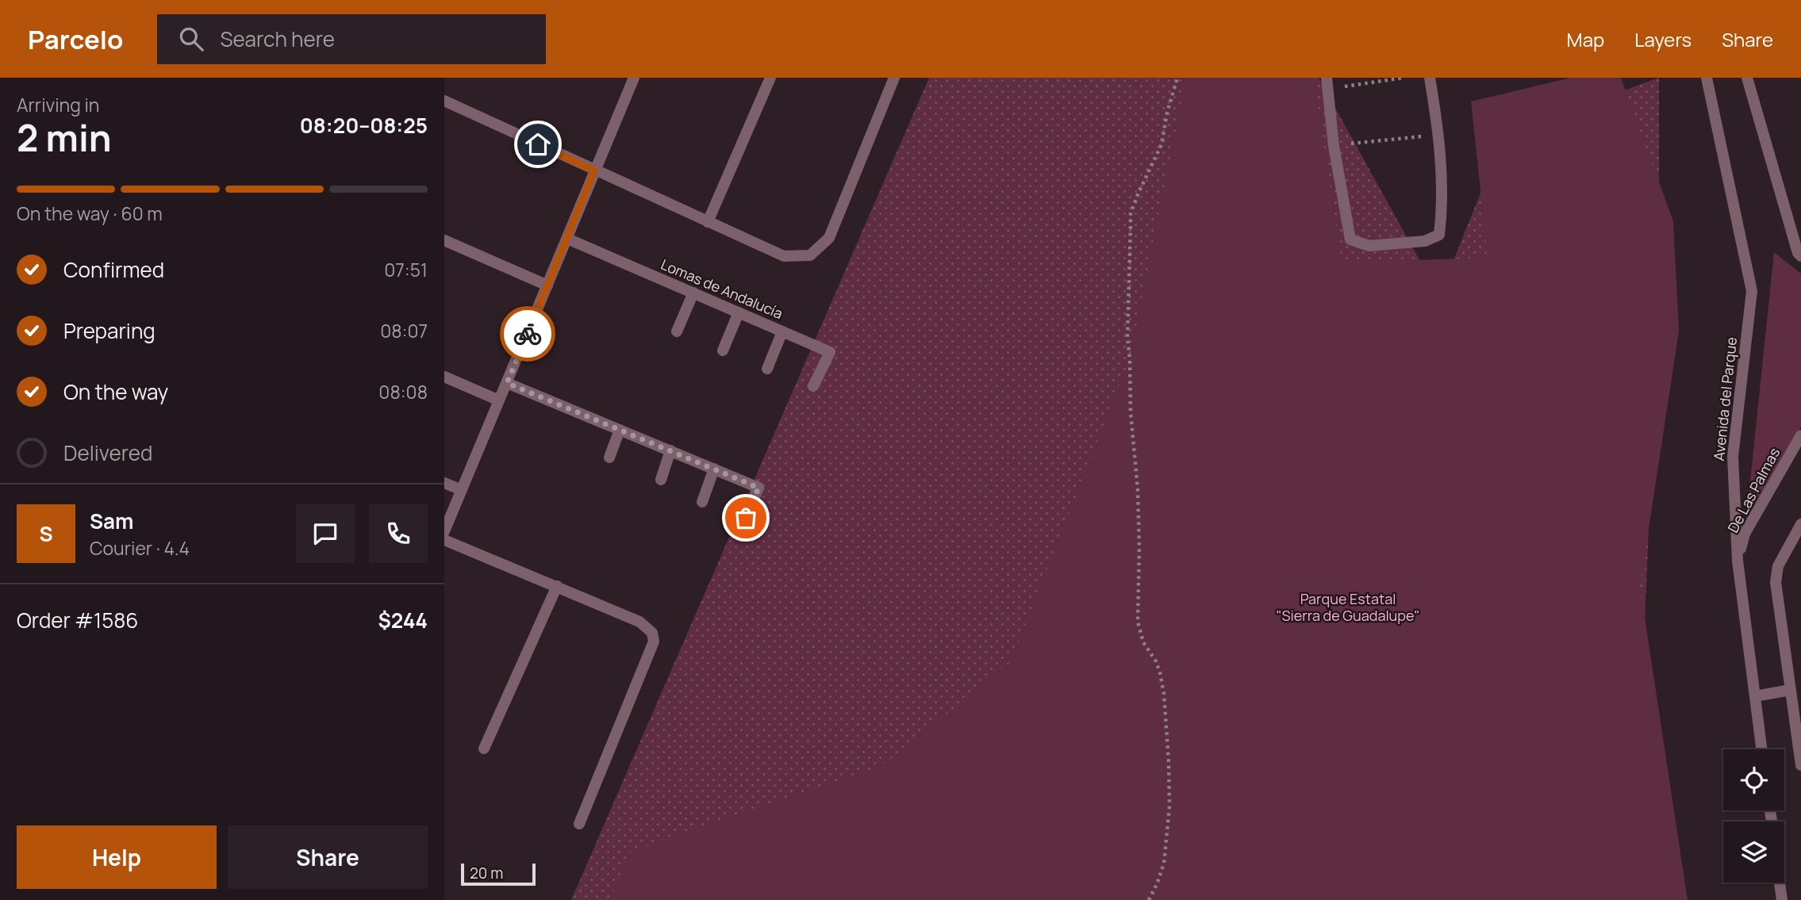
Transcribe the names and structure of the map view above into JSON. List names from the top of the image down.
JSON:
{
  "streets": {
    "street": ["Lomas de Andalucía", "Avenida del Parque", "De Las Palmas"]
  },
  "crossings": [
    ["Avenida del Parque", "De Las Palmas"]
  ],
  "parks": ["Parque Estatal \"Sierra de Guadalupe\""],
  "scale_bar": "20 m",
  "page": {
    "header": "Parcelo",
    "search": "Search here",
    "nav": ["Map", "Layers", "Share"],
    "heading": ["2 min", "Arriving in", "08:20–08:25"],
    "panel": [
      "Sam",
      "Courier · 4.4",
      "Order #1586",
      "$244"
    ],
    "bar": "On the way · 60 m",
    "list": [
      ["Confirmed", "07:51"],
      ["Preparing", "08:07"],
      ["On the way", "08:08"],
      "Delivered"
    ],
    "round": "S",
    "buttons": ["Help", "Share"],
    "scale": "20 m"
  }
}
